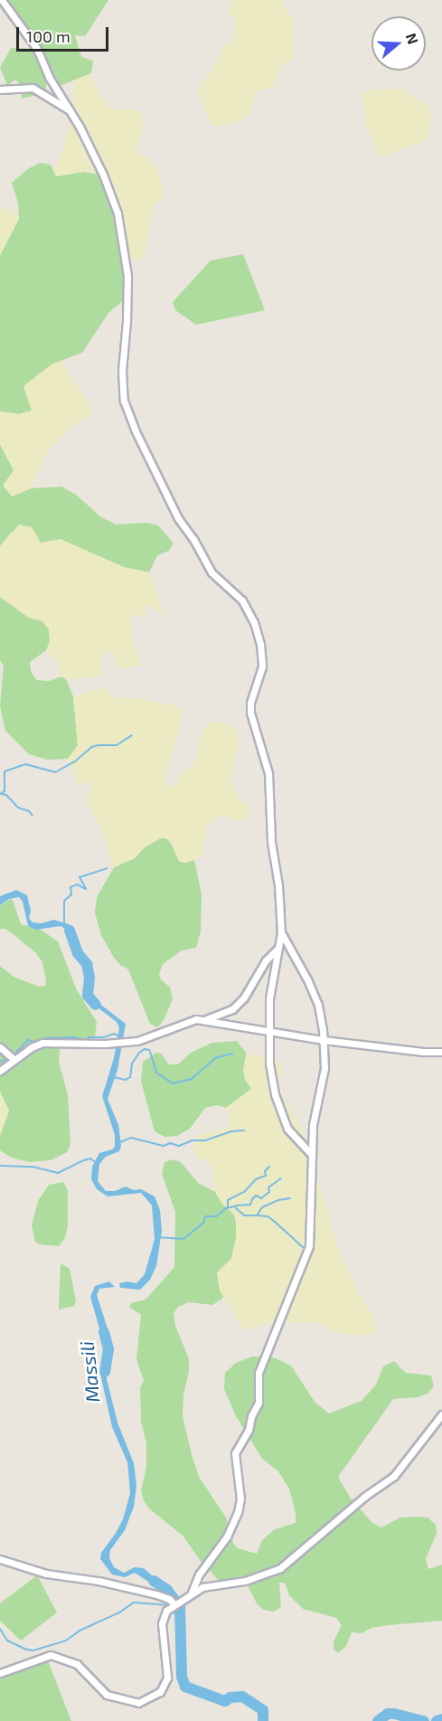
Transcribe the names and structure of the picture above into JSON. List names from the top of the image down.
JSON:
{
  "water": ["Massili"],
  "scale_bar": "100 m",
  "north": "right"
}
